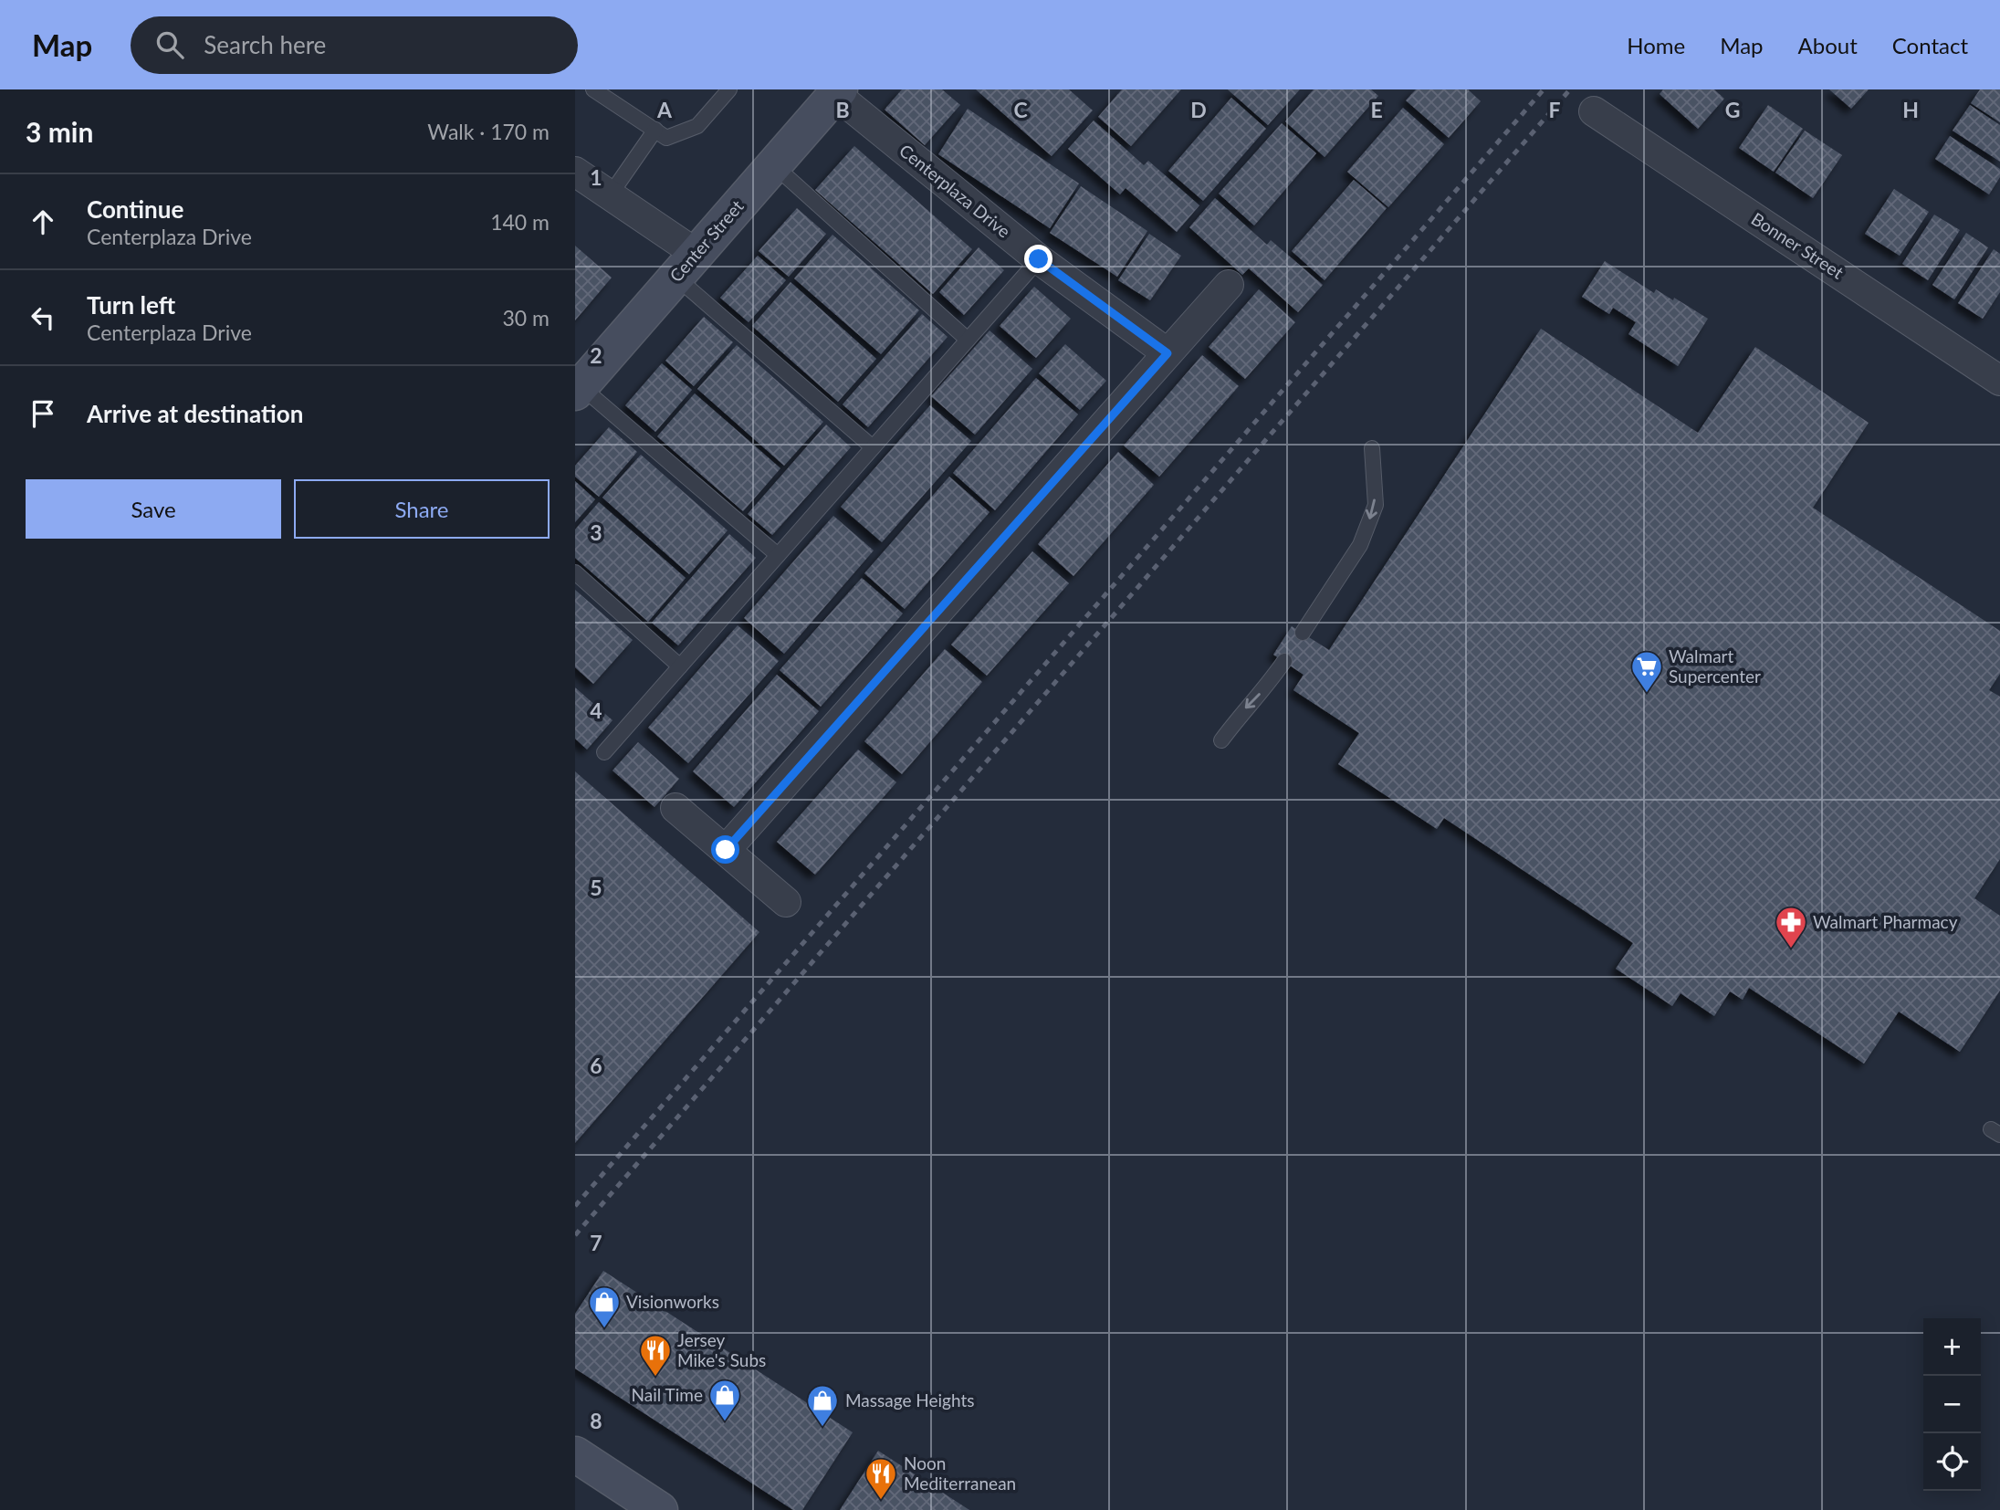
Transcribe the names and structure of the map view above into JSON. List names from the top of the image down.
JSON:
{
  "streets": {
    "street": ["Centerplaza Drive", "Center Street", "Bonner Street"]
  },
  "crossings": [
    ["Centerplaza Drive", "Center Street"]
  ],
  "places": {
    "supermarket": ["Walmart Supercenter"],
    "pharmacy": ["Walmart Pharmacy"],
    "shop": ["Visionworks", "Nail Time", "Massage Heights"],
    "restaurant": ["Jersey Mike's Subs", "Noon Mediterranean"]
  },
  "page": {
    "header": "Map",
    "search": "Search here",
    "nav": [
      "Home",
      "Map",
      "About",
      "Contact"
    ],
    "heading": ["3 min", "Walk · 170 m"],
    "list": [
      ["Continue", "Centerplaza Drive", "140 m"],
      ["Turn left", "Centerplaza Drive", "30 m"],
      "Arrive at destination"
    ],
    "buttons": ["Save", "Share"],
    "map_buttons": ["+", "−"]
  },
  "grid": {
    "columns": [
      "A",
      "B",
      "C",
      "D",
      "E",
      "F",
      "G",
      "H"
    ],
    "rows": [
      "1",
      "2",
      "3",
      "4",
      "5",
      "6",
      "7",
      "8"
    ]
  }
}
